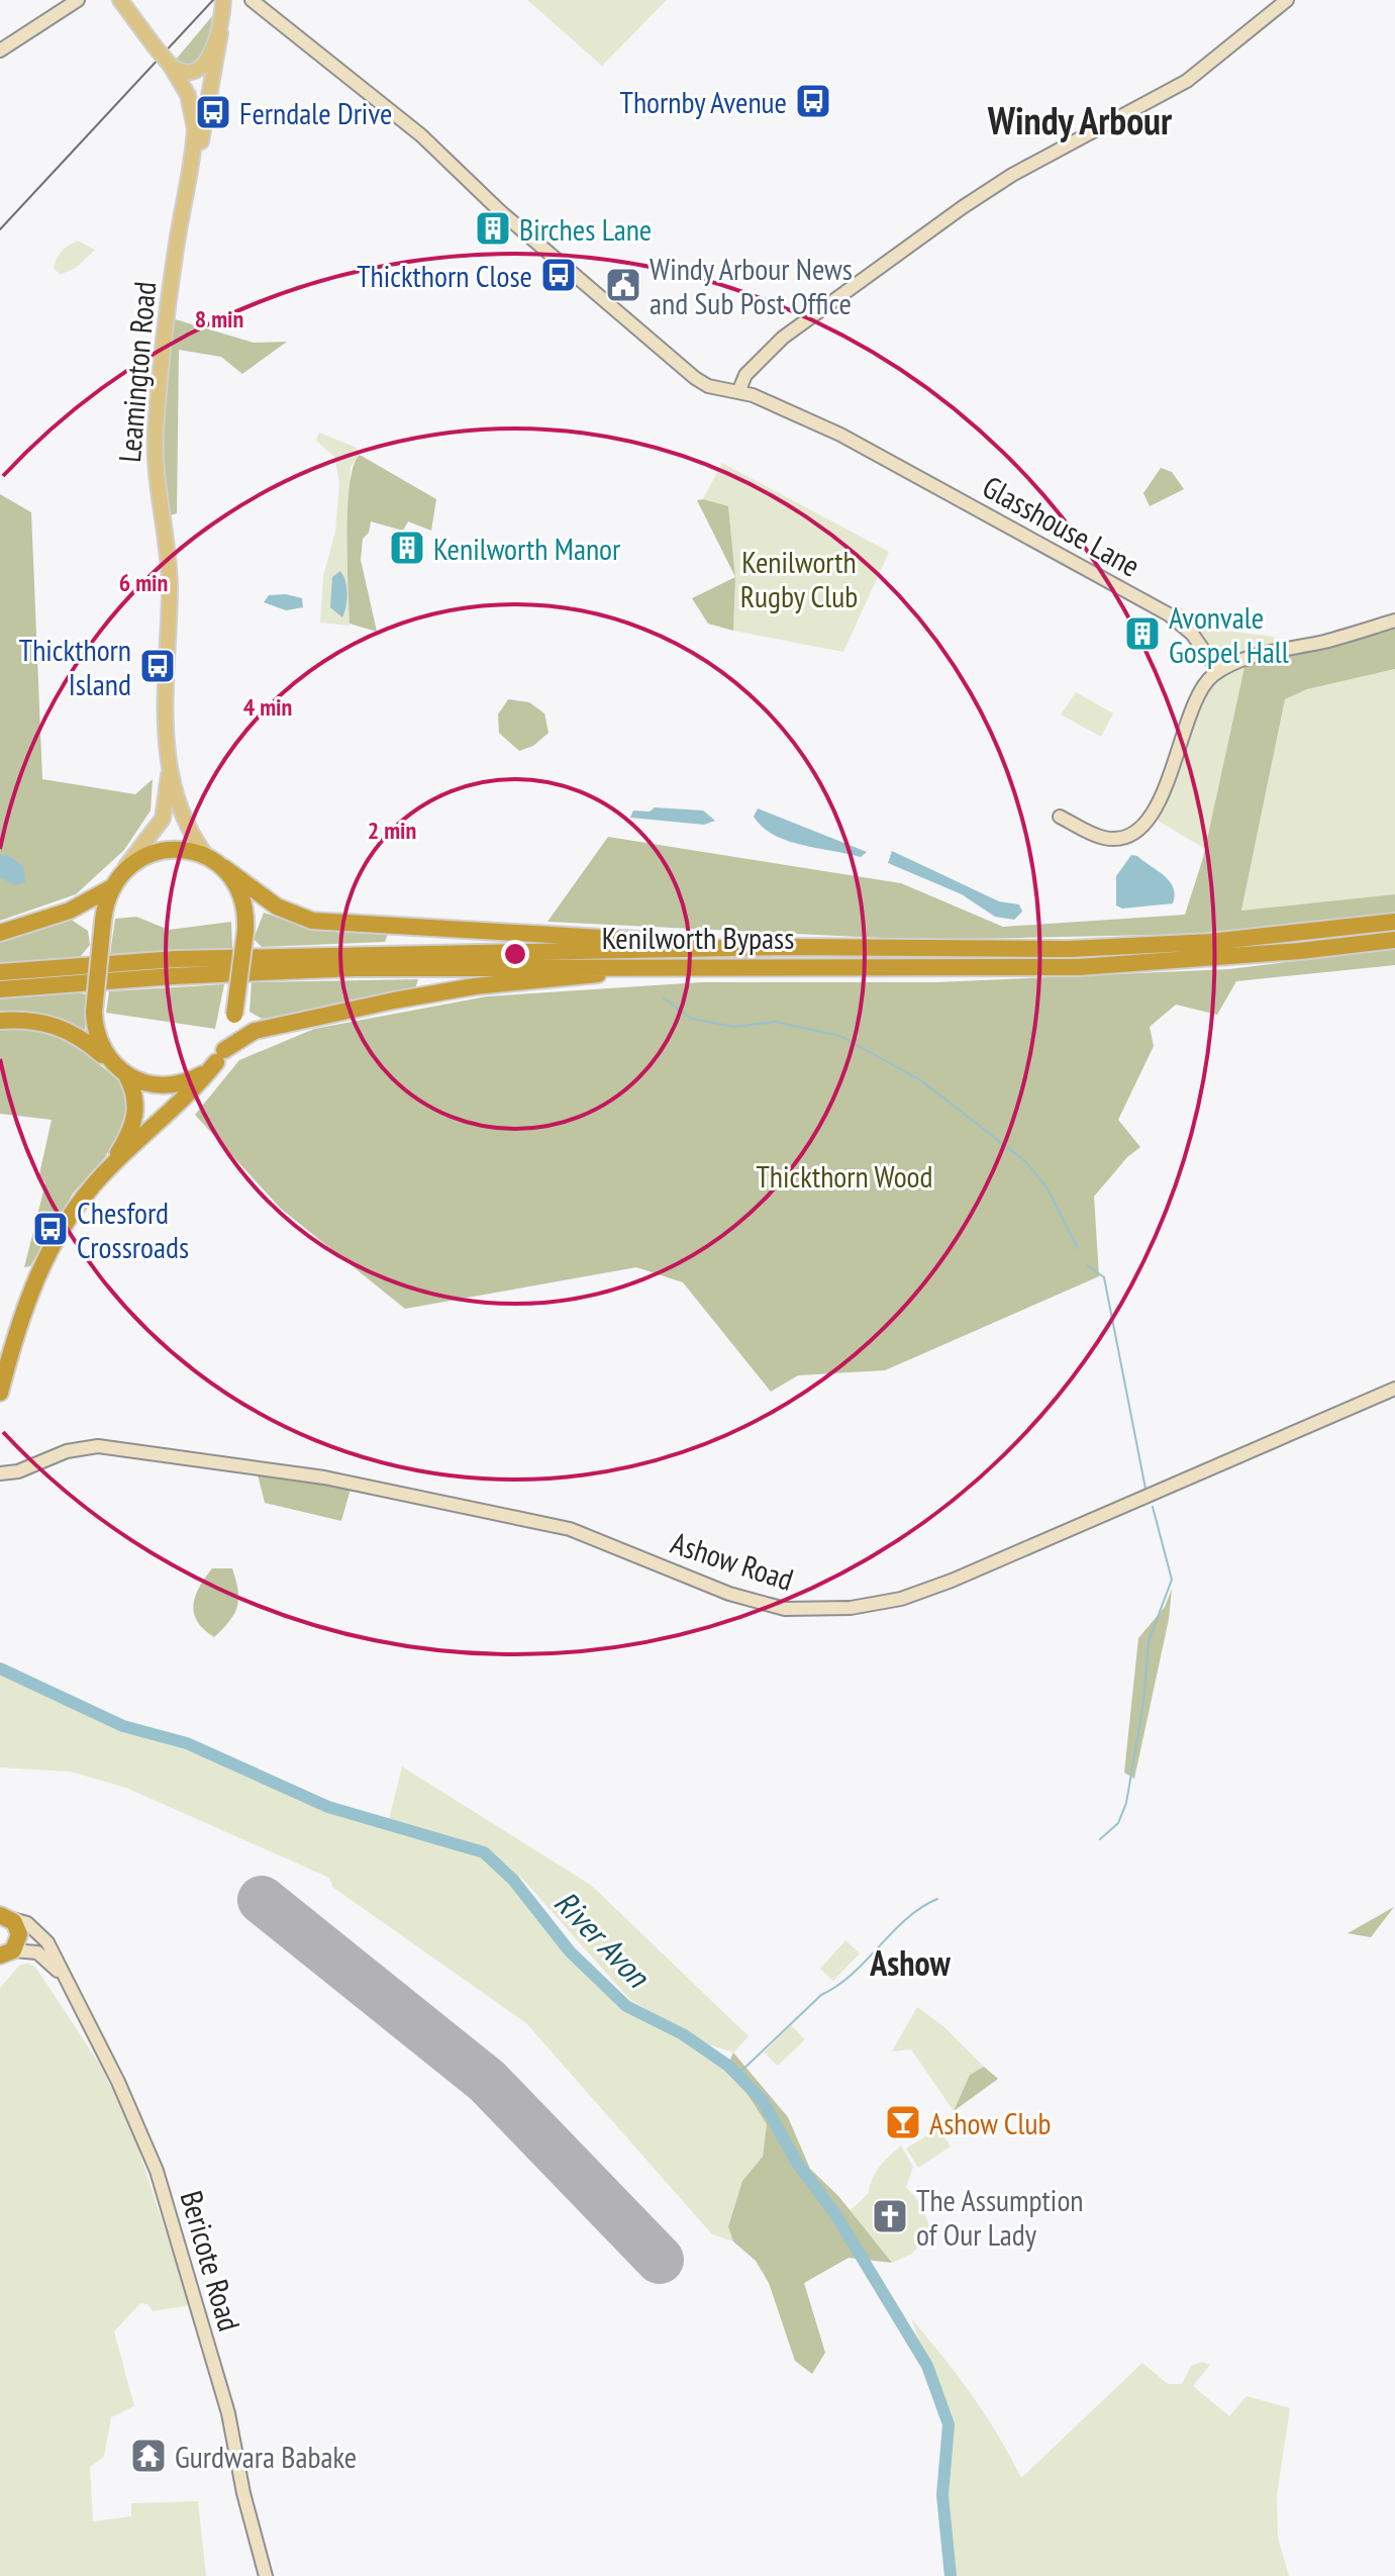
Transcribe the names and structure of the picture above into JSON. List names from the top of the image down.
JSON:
{
  "streets": {
    "highway": ["Kenilworth Bypass"],
    "main road": ["Leamington Road"],
    "street": ["Glasshouse Lane", "Ashow Road", "Bericote Road"]
  },
  "districts": ["Windy Arbour", "Ashow"],
  "water": ["River Avon"],
  "parks": ["Kenilworth Rugby Club", "Thickthorn Wood"],
  "places": {
    "bus stop": [
      "Thornby Avenue",
      "Ferndale Drive",
      "Thickthorn Close",
      "Thickthorn Island",
      "Chesford Crossroads"
    ],
    "building": ["Birches Lane", "Kenilworth Manor", "Avonvale Gospel Hall"],
    "public building": ["Windy Arbour News and Sub Post Office"],
    "bar": ["Ashow Club"],
    "church": ["The Assumption of Our Lady"],
    "temple": ["Gurdwara Babake"]
  },
  "rings": [
    "8 min",
    "6 min",
    "4 min",
    "2 min"
  ]
}
